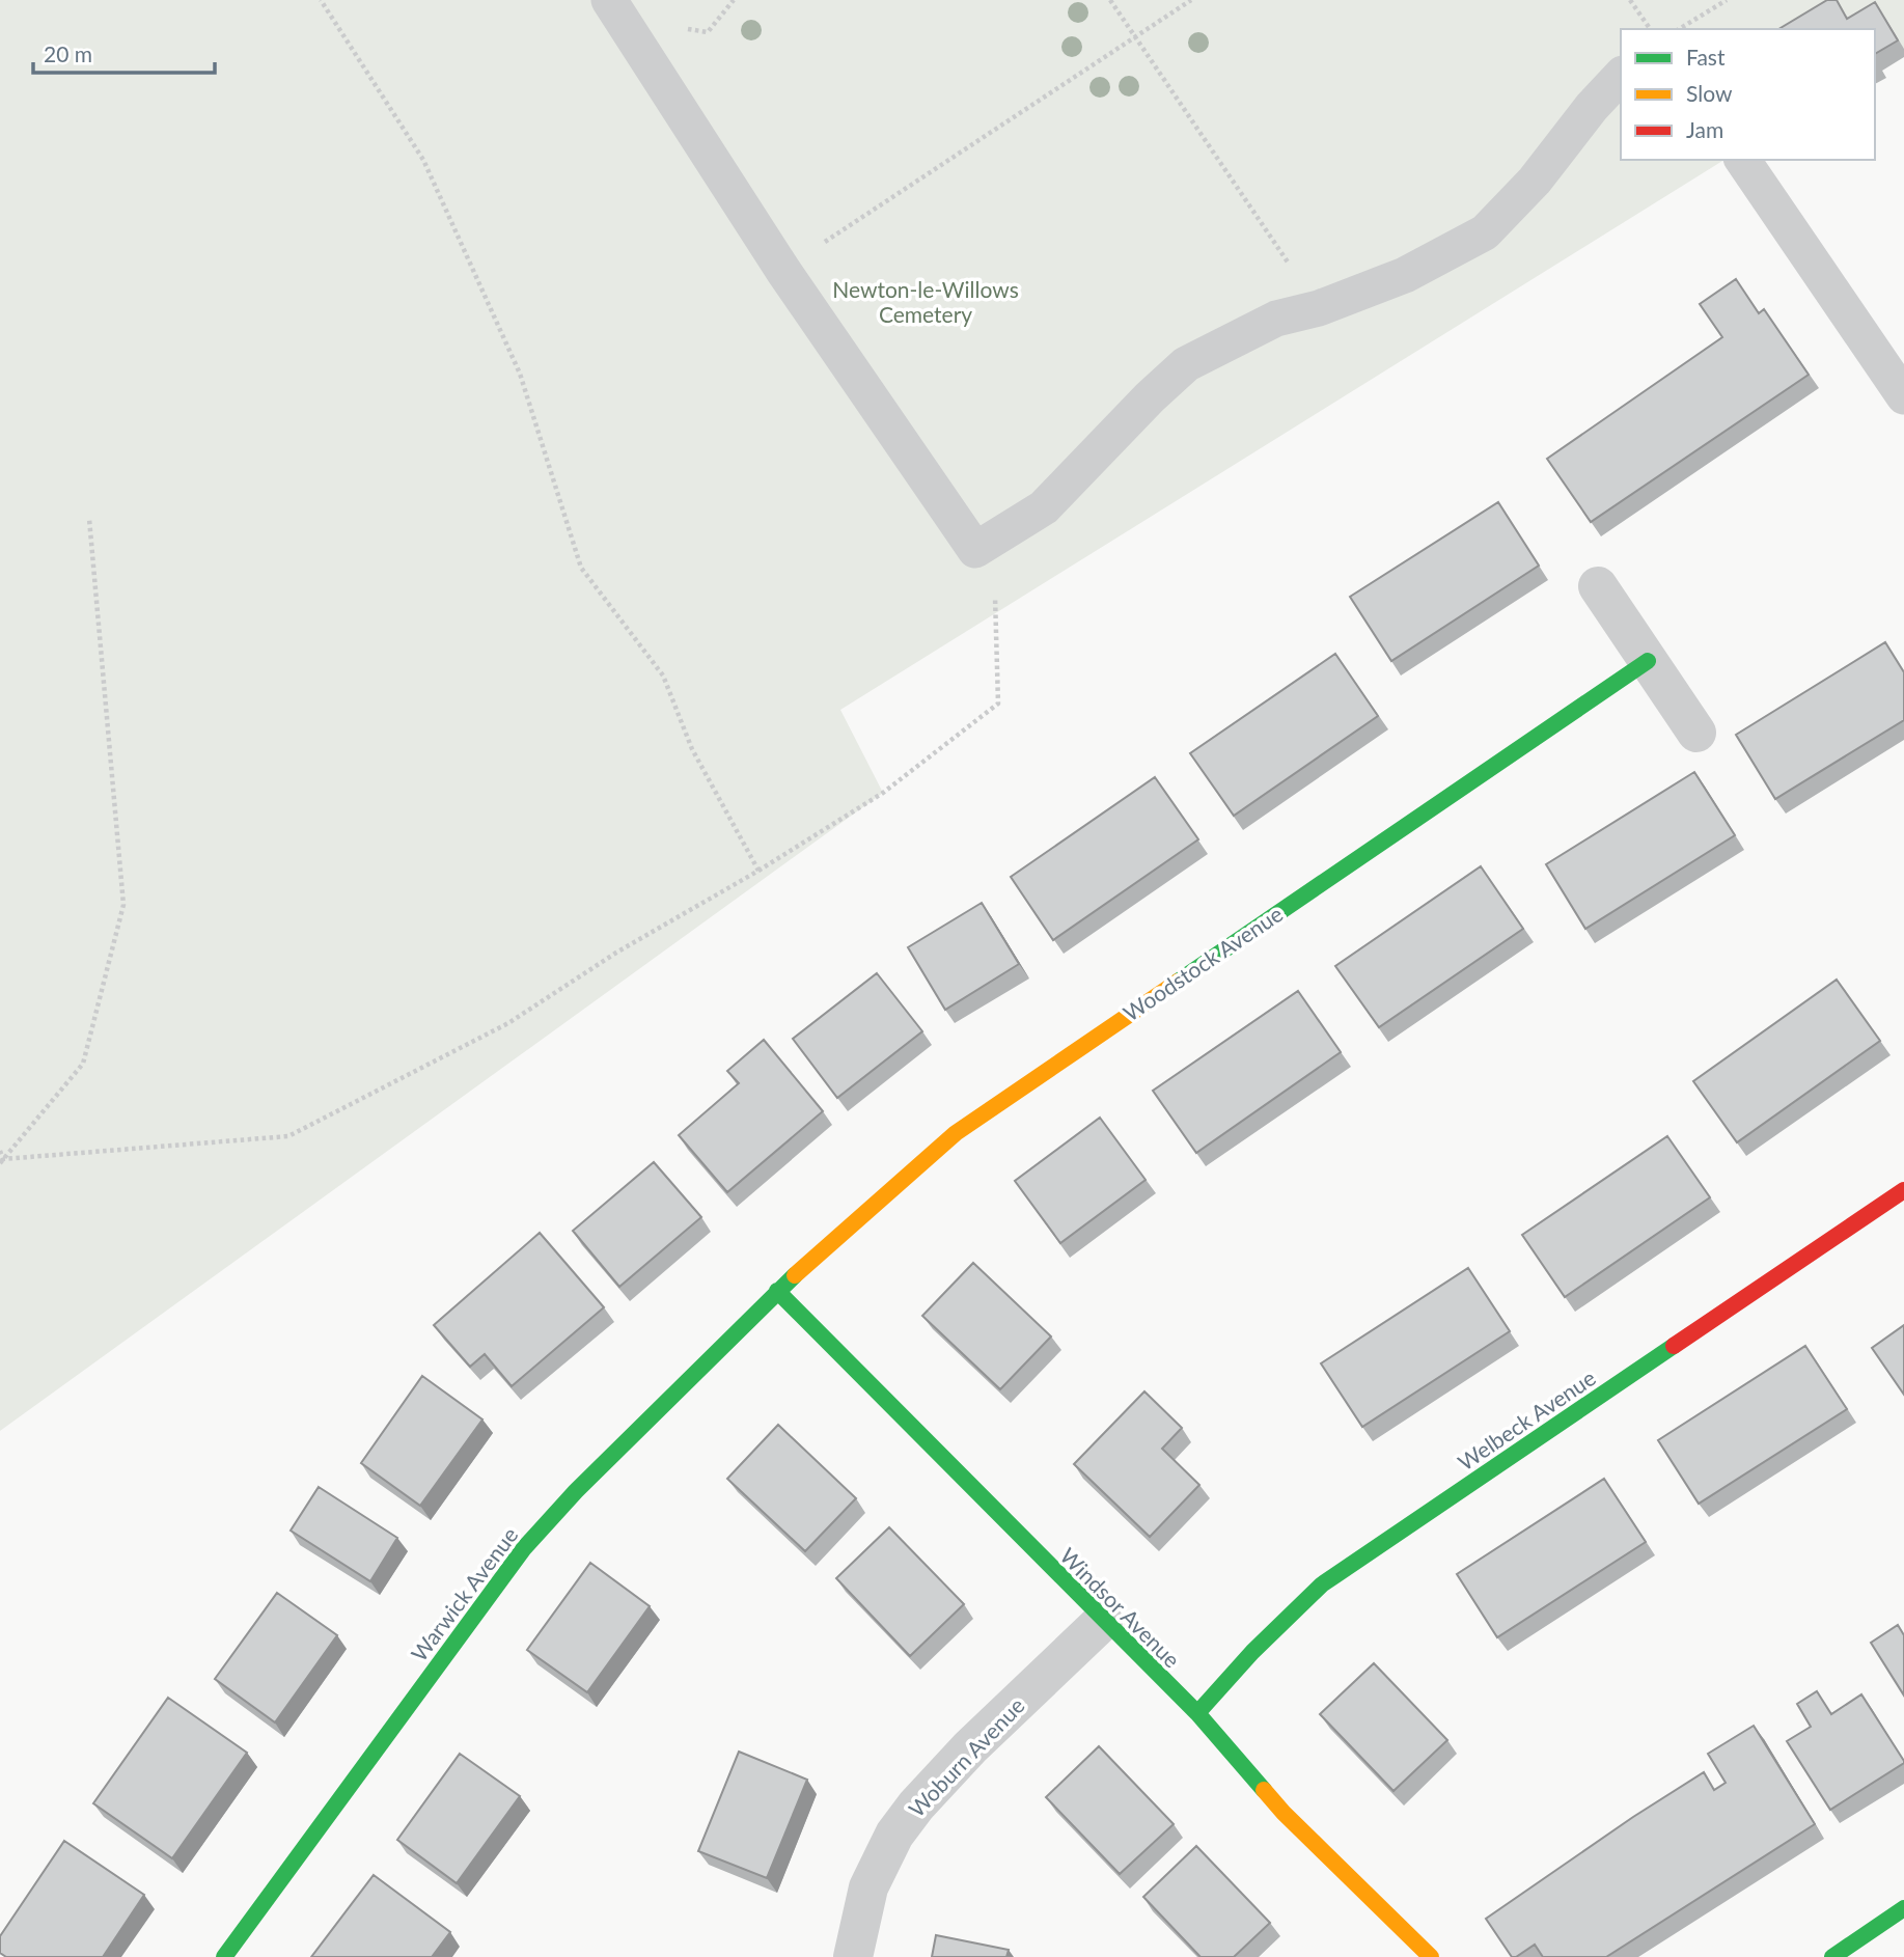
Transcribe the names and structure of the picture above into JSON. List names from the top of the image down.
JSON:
{
  "streets": {
    "street": [
      "Woodstock Avenue",
      "Welbeck Avenue",
      "Warwick Avenue",
      "Windsor Avenue",
      "Woburn Avenue"
    ]
  },
  "crossings": [
    ["Woodstock Avenue", "Warwick Avenue"],
    ["Woodstock Avenue", "Windsor Avenue"],
    ["Welbeck Avenue", "Windsor Avenue"],
    ["Warwick Avenue", "Windsor Avenue"],
    ["Windsor Avenue", "Woburn Avenue"]
  ],
  "parks": ["Newton-le-Willows Cemetery"],
  "legend": ["Fast", "Slow", "Jam"],
  "scale_bar": "20 m"
}
